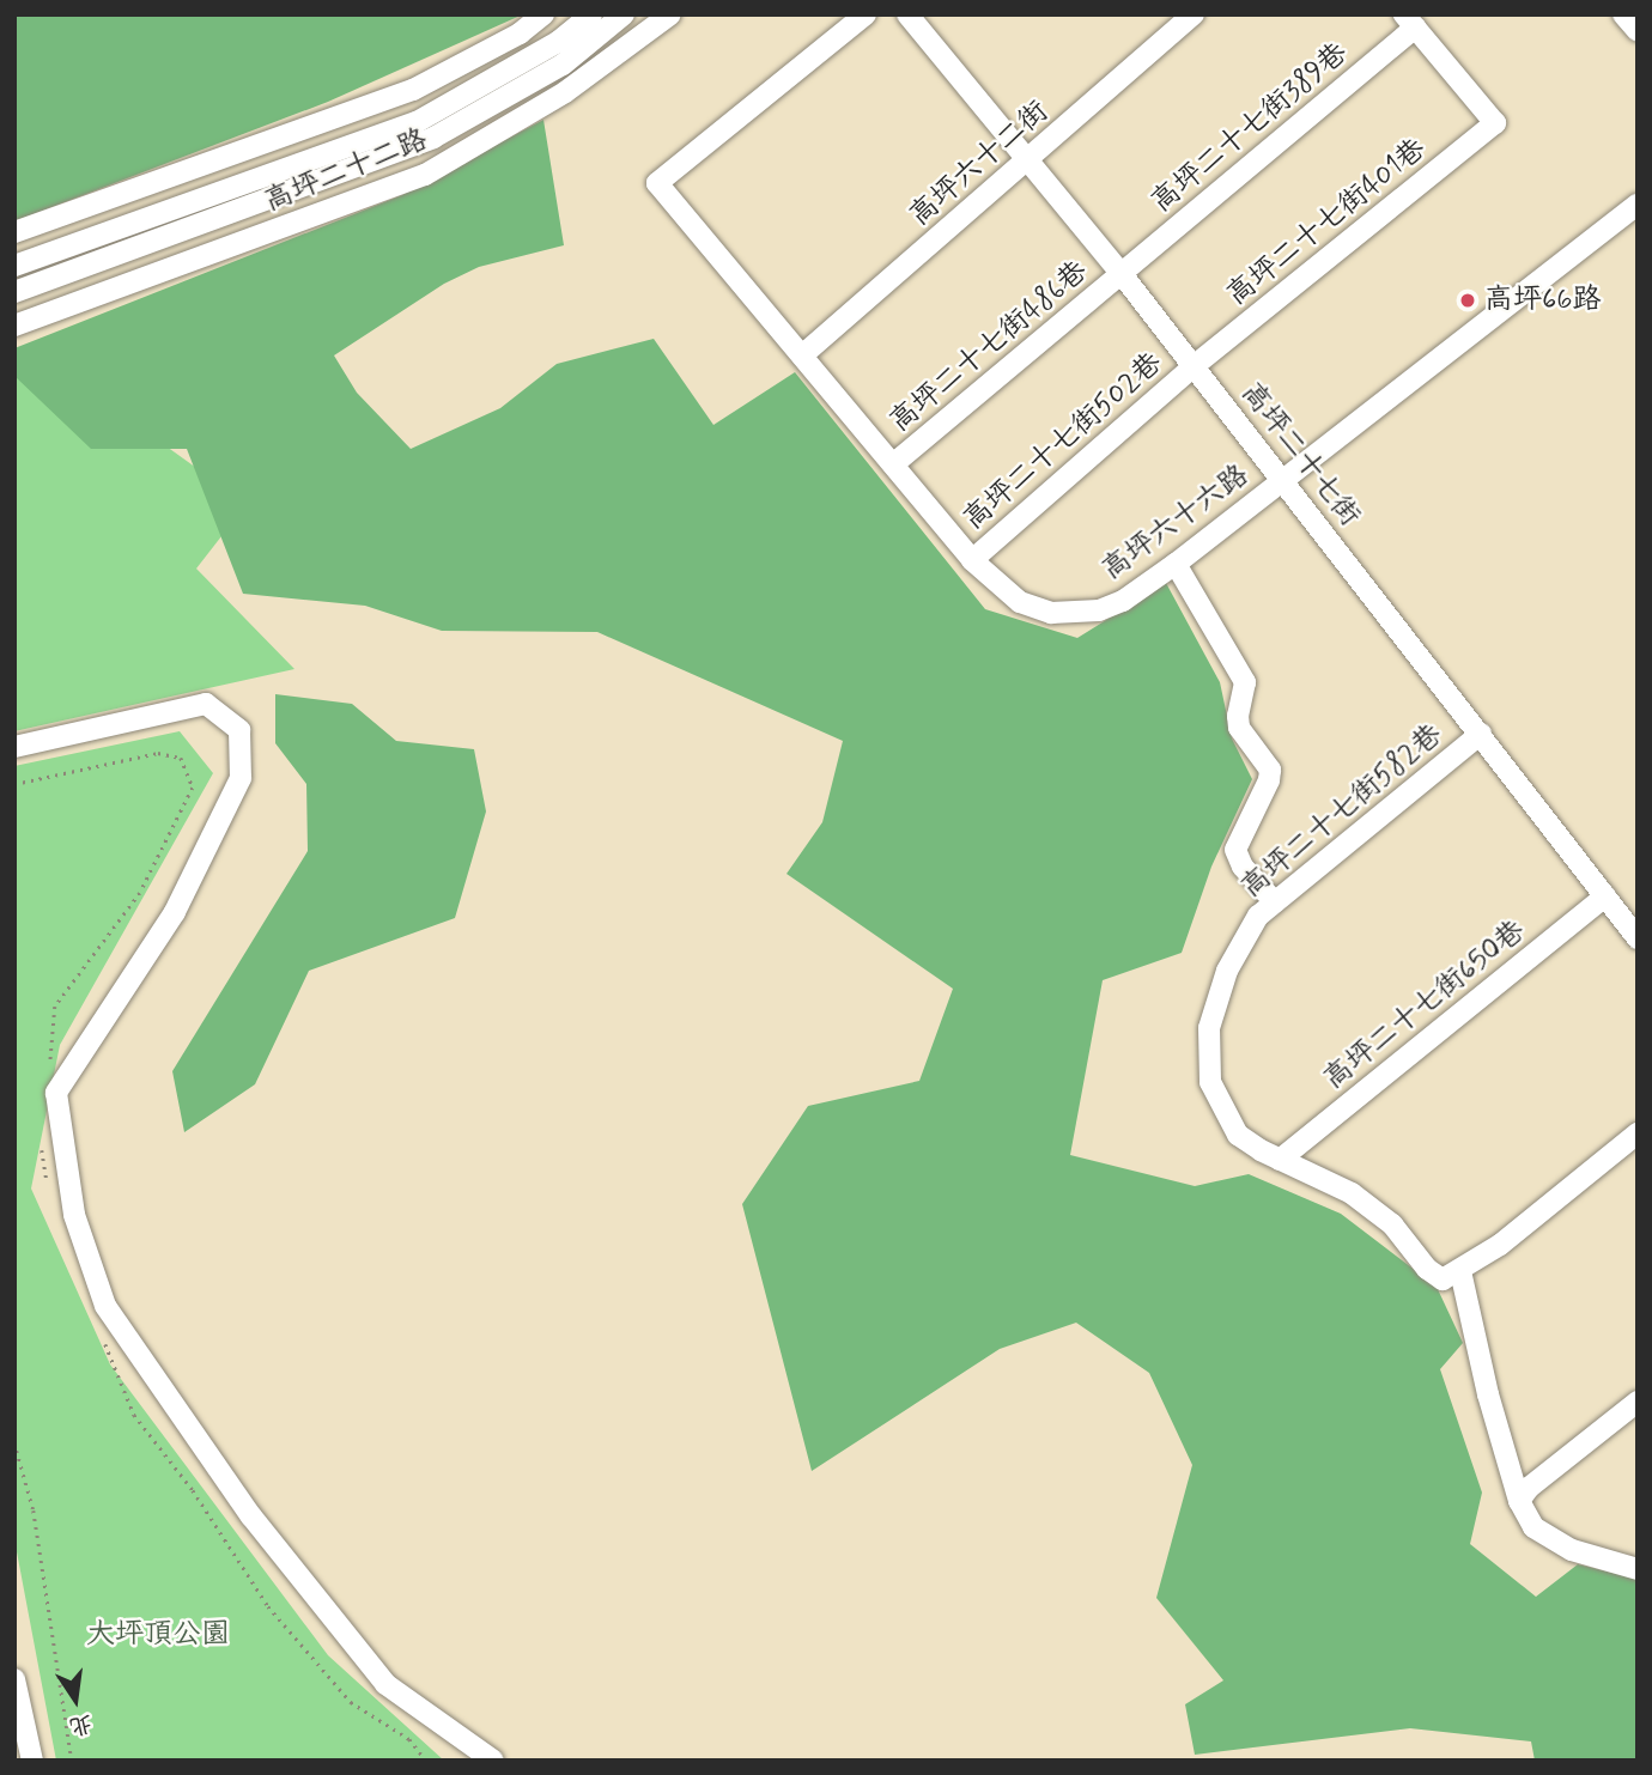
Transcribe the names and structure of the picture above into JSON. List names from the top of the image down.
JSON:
{
  "streets": {
    "street": [
      "高坪二十七街389巷",
      "高坪六十二街",
      "高坪二十二路",
      "高坪二十七街401巷",
      "高坪二十七街486巷",
      "高坪二十七街502巷",
      "高坪二十七街",
      "高坪六十六路",
      "高坪二十七街582巷",
      "高坪二十七街650巷"
    ]
  },
  "crossings": [
    ["高坪二十七街389巷", "高坪二十七街401巷"],
    ["高坪二十七街389巷", "高坪二十七街486巷"],
    ["高坪二十七街389巷", "高坪二十七街"],
    ["高坪六十二街", "高坪二十七街"],
    ["高坪六十二街", "高坪六十六路"],
    ["高坪二十七街401巷", "高坪二十七街502巷"],
    ["高坪二十七街401巷", "高坪二十七街"],
    ["高坪二十七街486巷", "高坪二十七街"],
    ["高坪二十七街486巷", "高坪六十六路"],
    ["高坪二十七街502巷", "高坪二十七街"],
    ["高坪二十七街502巷", "高坪六十六路"],
    ["高坪二十七街", "高坪六十六路"],
    ["高坪二十七街", "高坪二十七街582巷"],
    ["高坪二十七街", "高坪二十七街650巷"],
    ["高坪二十七街582巷", "高坪二十七街650巷"]
  ],
  "parks": ["大坪頂公園"],
  "places": ["高坪66路"],
  "north": "bottom"
}
